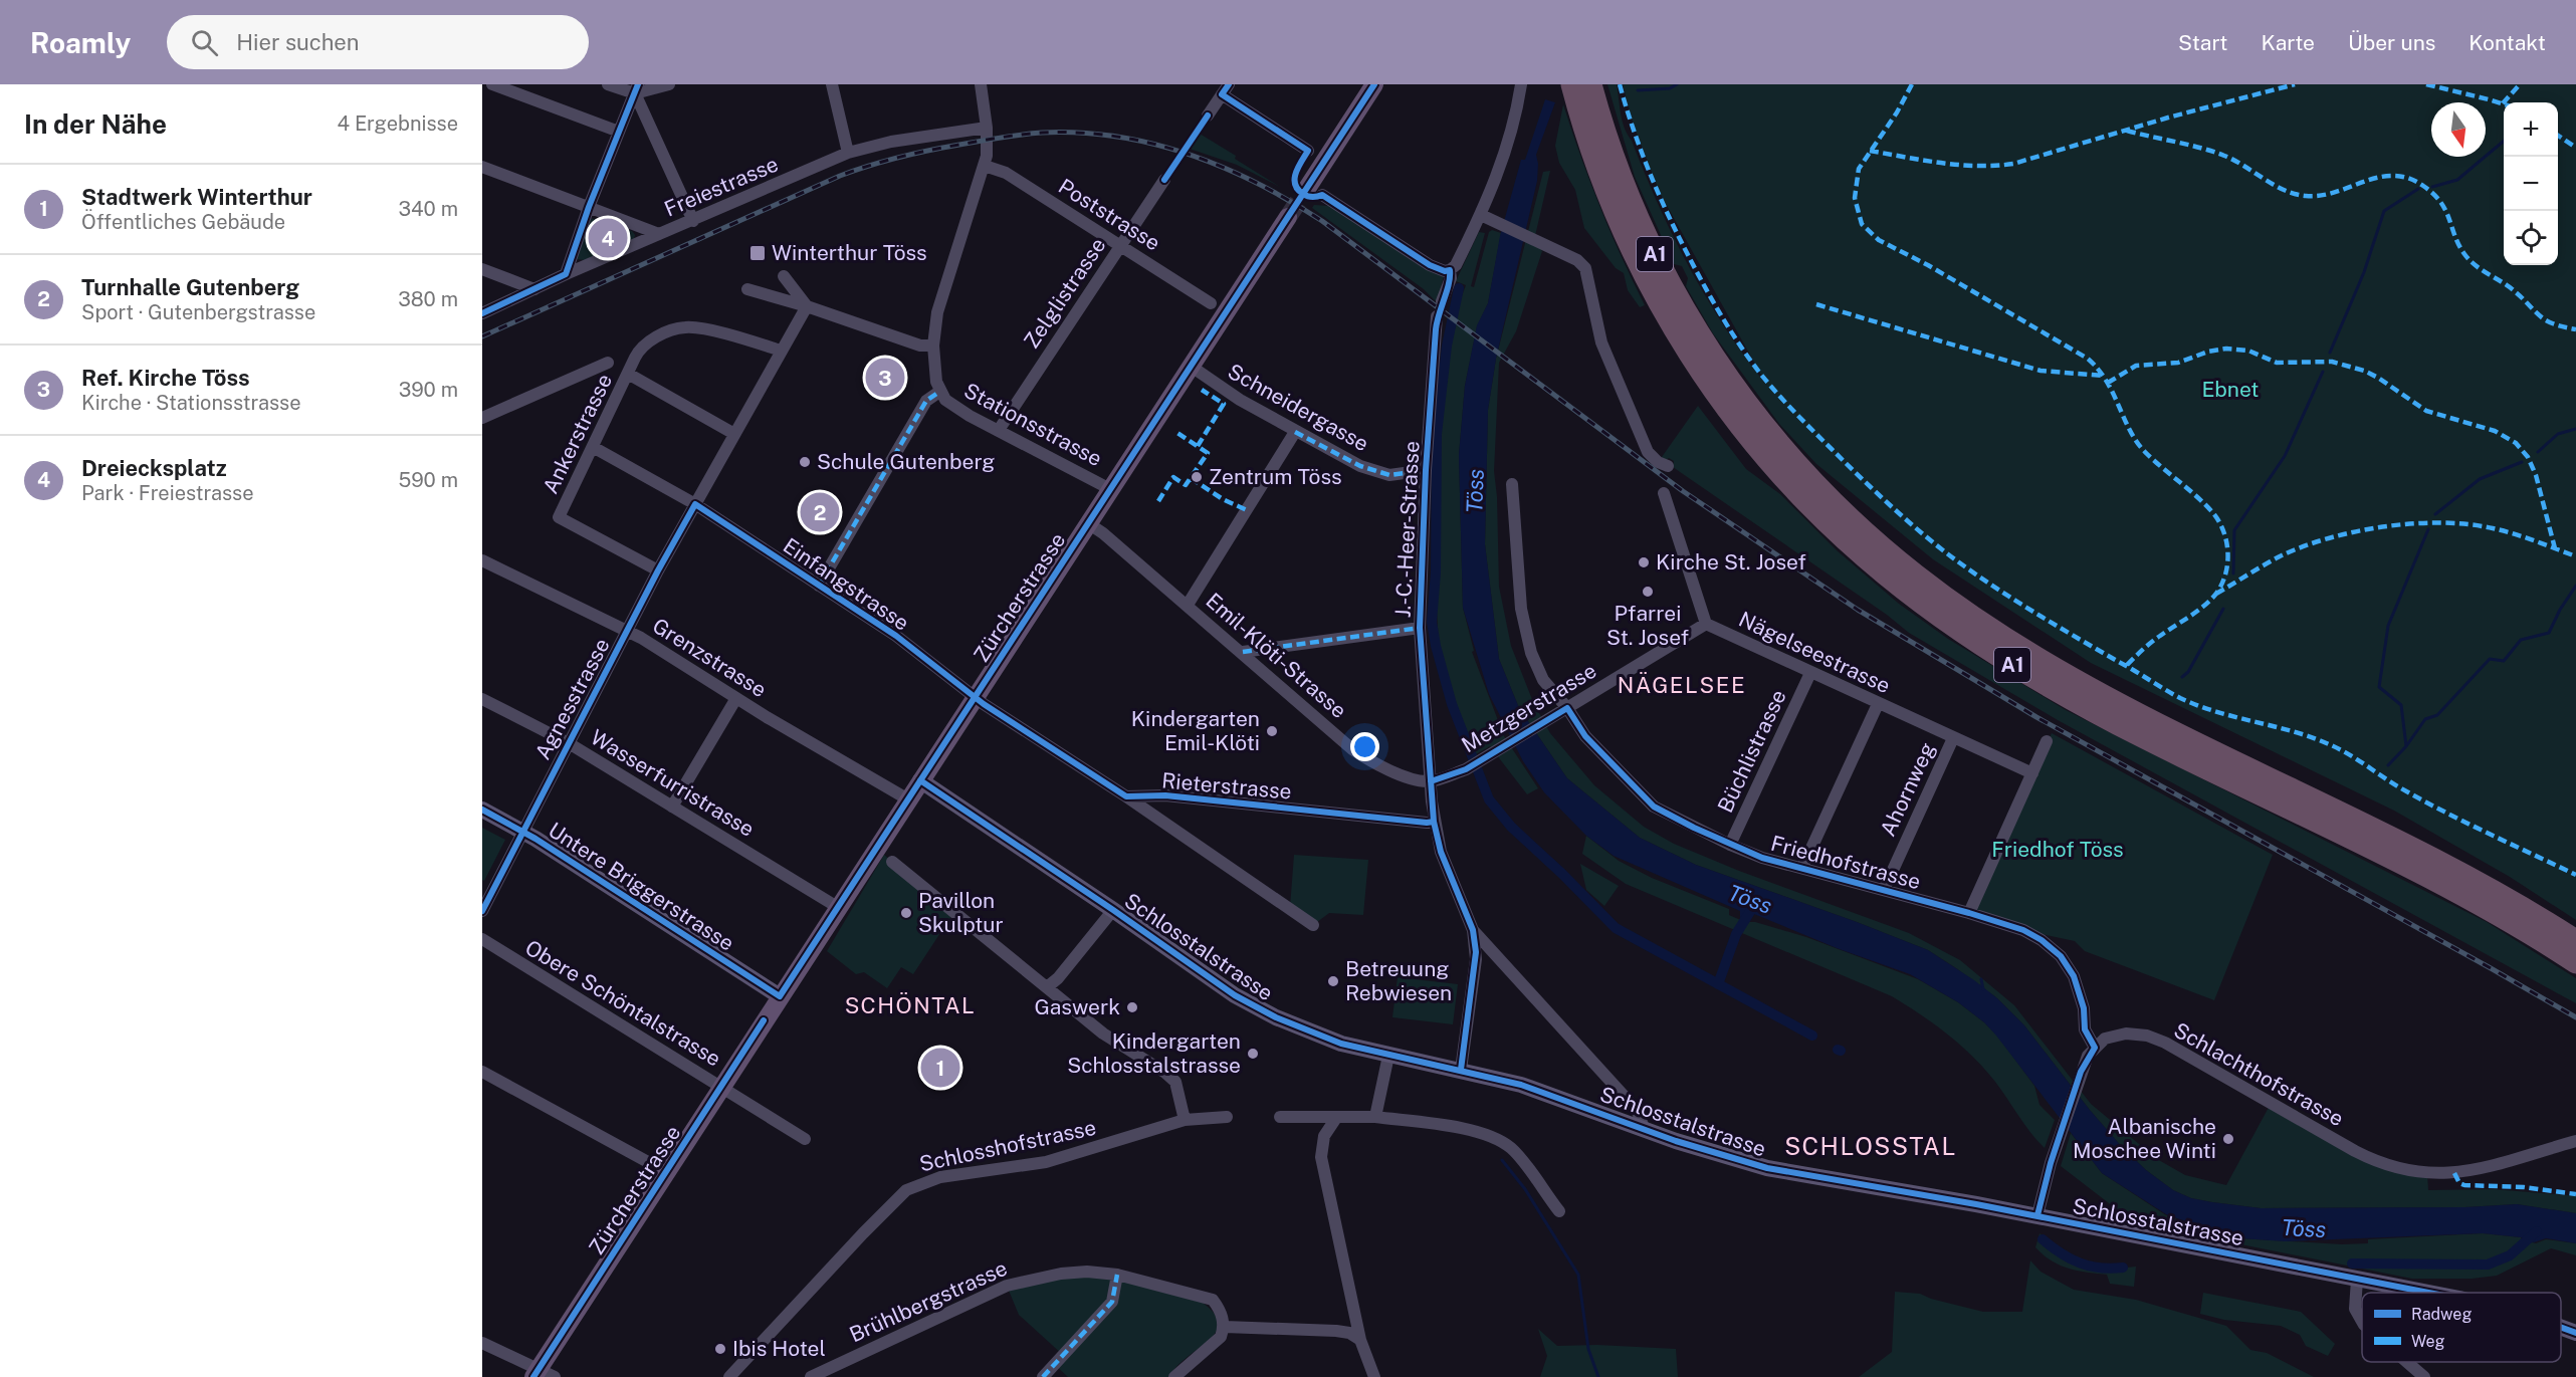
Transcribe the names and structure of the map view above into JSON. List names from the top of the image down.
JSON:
{
  "streets": {
    "highway": ["A1"],
    "main road": ["Zürcherstrasse", "Untere Briggerstrasse", "Schlosstalstrasse"],
    "street": [
      "Freiestrasse",
      "Poststrasse",
      "Zelglistrasse",
      "Schneidergasse",
      "Stationsstrasse",
      "Ankerstrasse",
      "J.-C.-Heer-Strasse",
      "Einfangstrasse",
      "Nägelseestrasse",
      "Emil-Klöti-Strasse",
      "Grenzstrasse",
      "Agnesstrasse",
      "Metzgerstrasse",
      "Büchlistrasse",
      "Wasserfurristrasse",
      "Rieterstrasse",
      "Ahornweg",
      "Friedhofstrasse",
      "Obere Schöntalstrasse",
      "Schlachthofstrasse",
      "Schlosshofstrasse",
      "Brühlbergstrasse"
    ]
  },
  "crossings": [
    ["Freiestrasse", "Stationsstrasse"],
    ["Poststrasse", "Zelglistrasse"],
    ["Poststrasse", "Stationsstrasse"],
    ["Zelglistrasse", "Stationsstrasse"],
    ["Schneidergasse", "J.-C.-Heer-Strasse"],
    ["Schneidergasse", "Zürcherstrasse"],
    ["Stationsstrasse", "Zürcherstrasse"],
    ["Ankerstrasse", "Einfangstrasse"],
    ["Ankerstrasse", "Agnesstrasse"],
    ["J.-C.-Heer-Strasse", "Emil-Klöti-Strasse"],
    ["J.-C.-Heer-Strasse", "Metzgerstrasse"],
    ["Einfangstrasse", "Zürcherstrasse"],
    ["Einfangstrasse", "Agnesstrasse"],
    ["Zürcherstrasse", "Emil-Klöti-Strasse"],
    ["Zürcherstrasse", "Grenzstrasse"],
    ["Zürcherstrasse", "Wasserfurristrasse"],
    ["Zürcherstrasse", "Untere Briggerstrasse"],
    ["Zürcherstrasse", "Schlosstalstrasse"],
    ["Zürcherstrasse", "Obere Schöntalstrasse"],
    ["Nägelseestrasse", "Metzgerstrasse"],
    ["Nägelseestrasse", "Büchlistrasse"],
    ["Nägelseestrasse", "Ahornweg"],
    ["Emil-Klöti-Strasse", "Metzgerstrasse"],
    ["Grenzstrasse", "Agnesstrasse"],
    ["Agnesstrasse", "Wasserfurristrasse"],
    ["Agnesstrasse", "Untere Briggerstrasse"],
    ["Metzgerstrasse", "Friedhofstrasse"],
    ["Büchlistrasse", "Friedhofstrasse"],
    ["Ahornweg", "Friedhofstrasse"],
    ["Friedhofstrasse", "Schlachthofstrasse"]
  ],
  "districts": ["NÄGELSEE", "SCHÖNTAL", "SCHLOSSTAL"],
  "water": ["Töss"],
  "parks": ["Ebnet", "Friedhof Töss"],
  "places": {
    "transit": ["Winterthur Töss"],
    "other": [
      "Schule Gutenberg",
      "Zentrum Töss",
      "Kirche St. Josef",
      "Pfarrei St. Josef",
      "Kindergarten Emil-Klöti",
      "Pavillon Skulptur",
      "Betreuung Rebwiesen",
      "Gaswerk",
      "Kindergarten Schlosstalstrasse",
      "Albanische Moschee Winti",
      "Ibis Hotel"
    ]
  },
  "legend": ["Radweg", "Weg"],
  "north": "bottom",
  "page": {
    "header": "Roamly",
    "search": "Hier suchen",
    "nav": [
      "Start",
      "Karte",
      "Über uns",
      "Kontakt"
    ],
    "heading": ["In der Nähe", "4 Ergebnisse"],
    "map_buttons": ["+", "−"],
    "list": [
      {
        "mark": "1",
        "name": "Stadtwerk Winterthur",
        "note": "Öffentliches Gebäude",
        "value": "340 m"
      },
      {
        "mark": "2",
        "name": "Turnhalle Gutenberg",
        "note": "Sport · Gutenbergstrasse",
        "value": "380 m"
      },
      {
        "mark": "3",
        "name": "Ref. Kirche Töss",
        "note": "Kirche · Stationsstrasse",
        "value": "390 m"
      },
      {
        "mark": "4",
        "name": "Dreiecksplatz",
        "note": "Park · Freiestrasse",
        "value": "590 m"
      }
    ],
    "pins": [
      "4",
      "3",
      "2",
      "1"
    ]
  }
}
